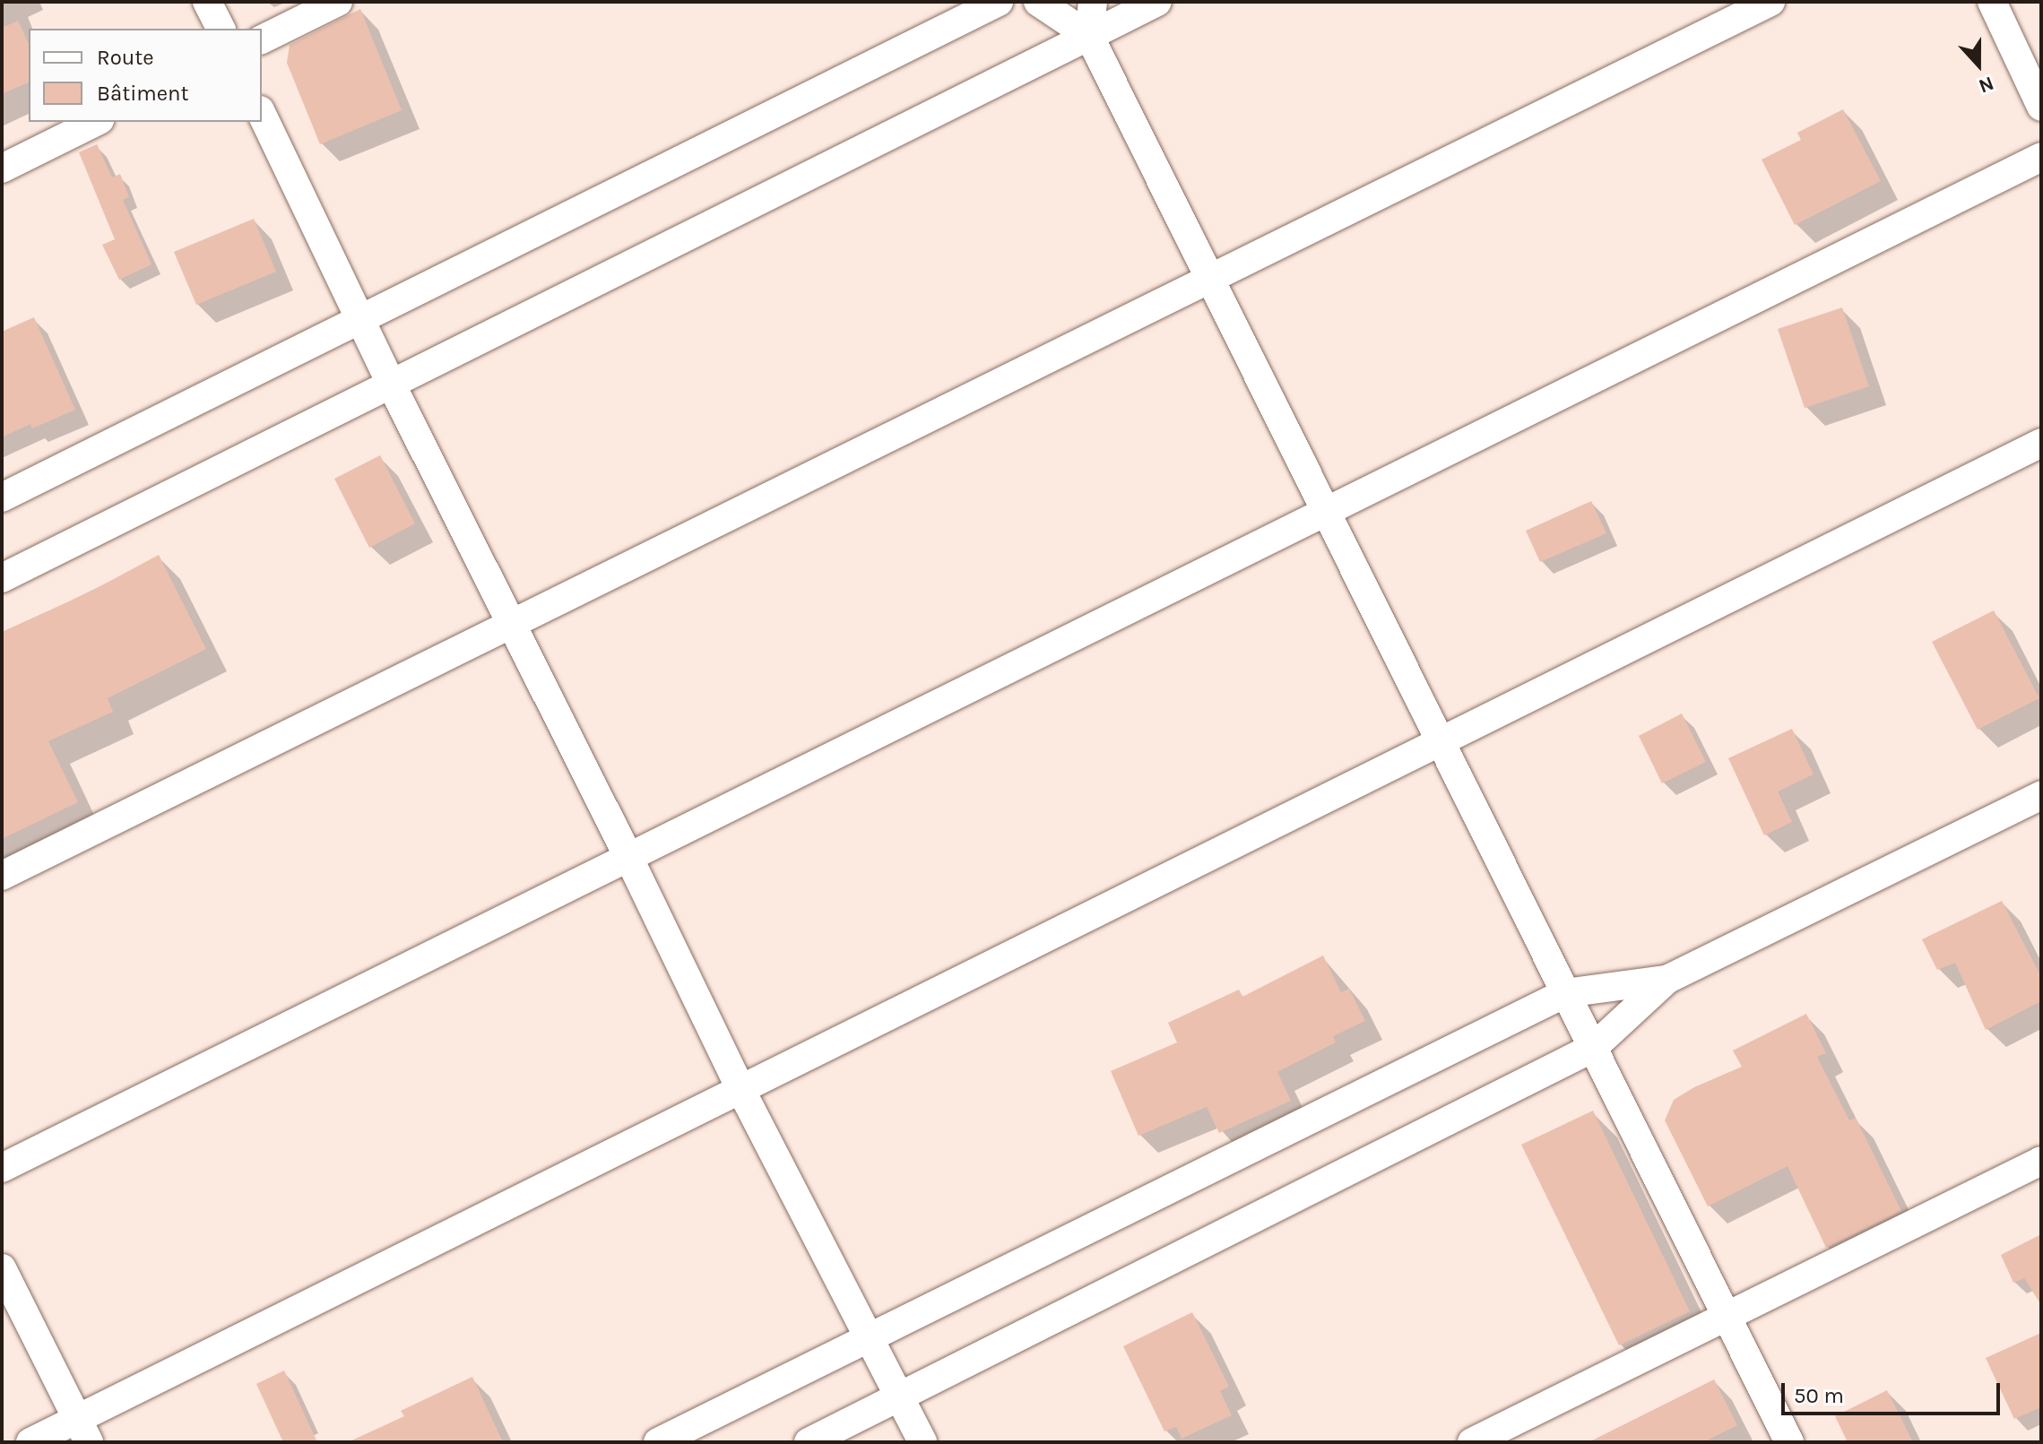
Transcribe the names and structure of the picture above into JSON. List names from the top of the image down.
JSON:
{
  "legend": ["Route", "Bâtiment"],
  "scale_bar": "50 m",
  "north": "bottom"
}
